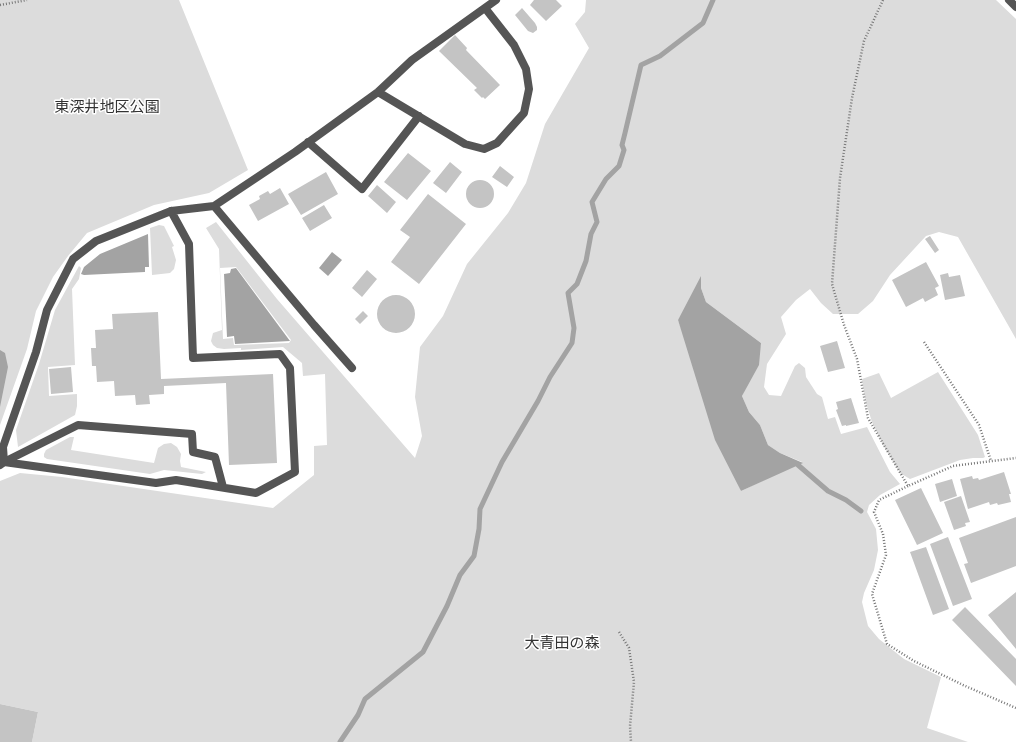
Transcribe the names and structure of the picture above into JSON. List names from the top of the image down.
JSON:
{
  "parks": ["東深井地区公園", "大青田の森"]
}
